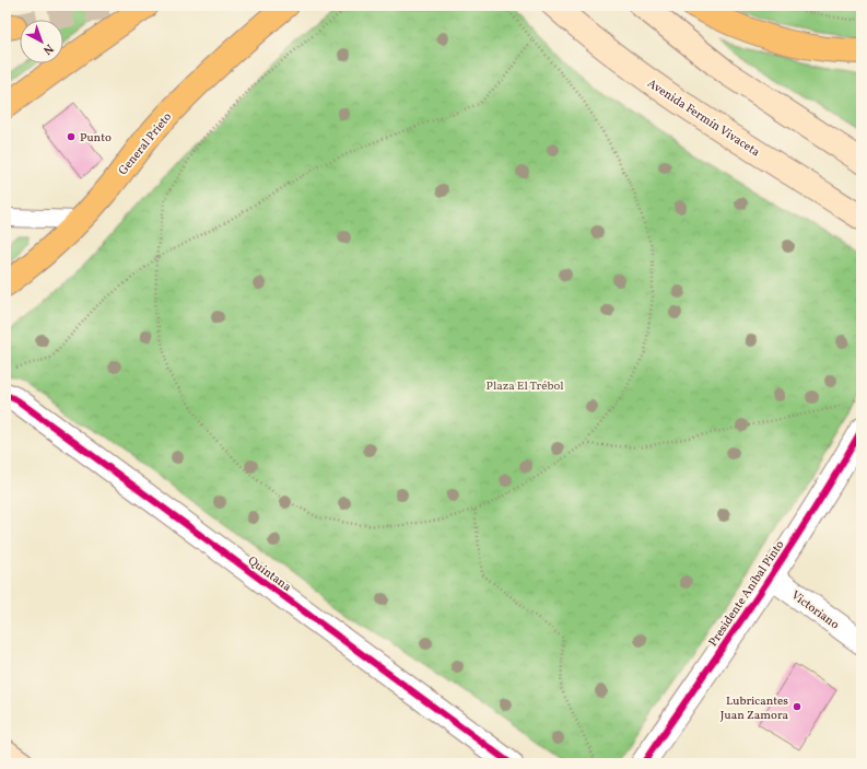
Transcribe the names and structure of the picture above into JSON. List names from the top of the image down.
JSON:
{
  "streets": {
    "main road": ["Avenida Fermín Vivaceta", "General Prieto"],
    "street": ["Quintana", "Presidente Aníbal Pinto", "Victoriano"]
  },
  "crossings": [
    ["Presidente Aníbal Pinto", "Victoriano"]
  ],
  "parks": ["Plaza El Trébol"],
  "places": ["Punto", "Lubricantes Juan Zamora"],
  "north": "bottom right"
}
